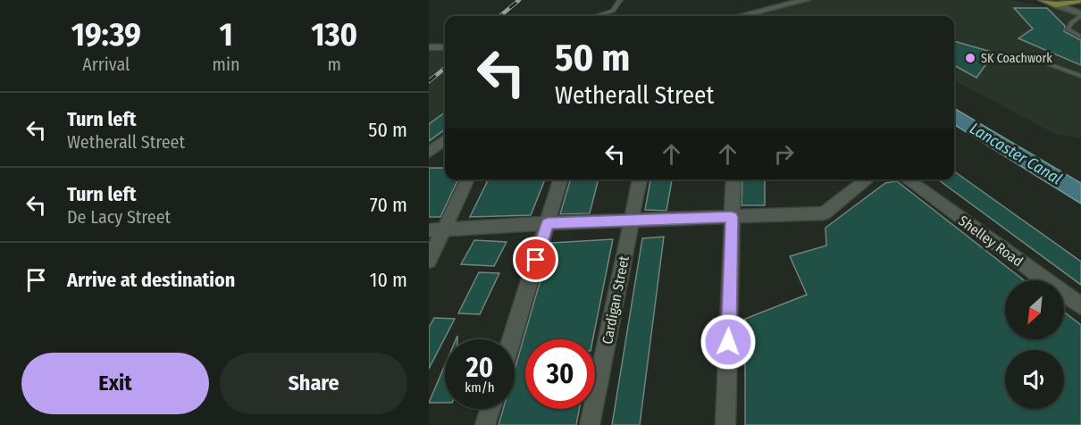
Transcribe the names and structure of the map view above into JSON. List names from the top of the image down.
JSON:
{
  "streets": {
    "street": ["Shelley Road", "Cardigan Street"]
  },
  "water": ["Lancaster Canal"],
  "places": ["SK Coachwork"],
  "north": "bottom left",
  "page": {
    "eta": [
      "19:39",
      "Arrival",
      "1",
      "min",
      "130",
      "m"
    ],
    "turn": ["50 m", "Wetherall Street"],
    "list": [
      {
        "name": "Turn left",
        "note": "Wetherall Street",
        "value": "50 m"
      },
      {
        "name": "Turn left",
        "note": "De Lacy Street",
        "value": "70 m"
      },
      {
        "name": "Arrive at destination",
        "value": "10 m"
      }
    ],
    "speed": "20 km/h",
    "limit": "30",
    "buttons": ["Exit", "Share"]
  }
}
